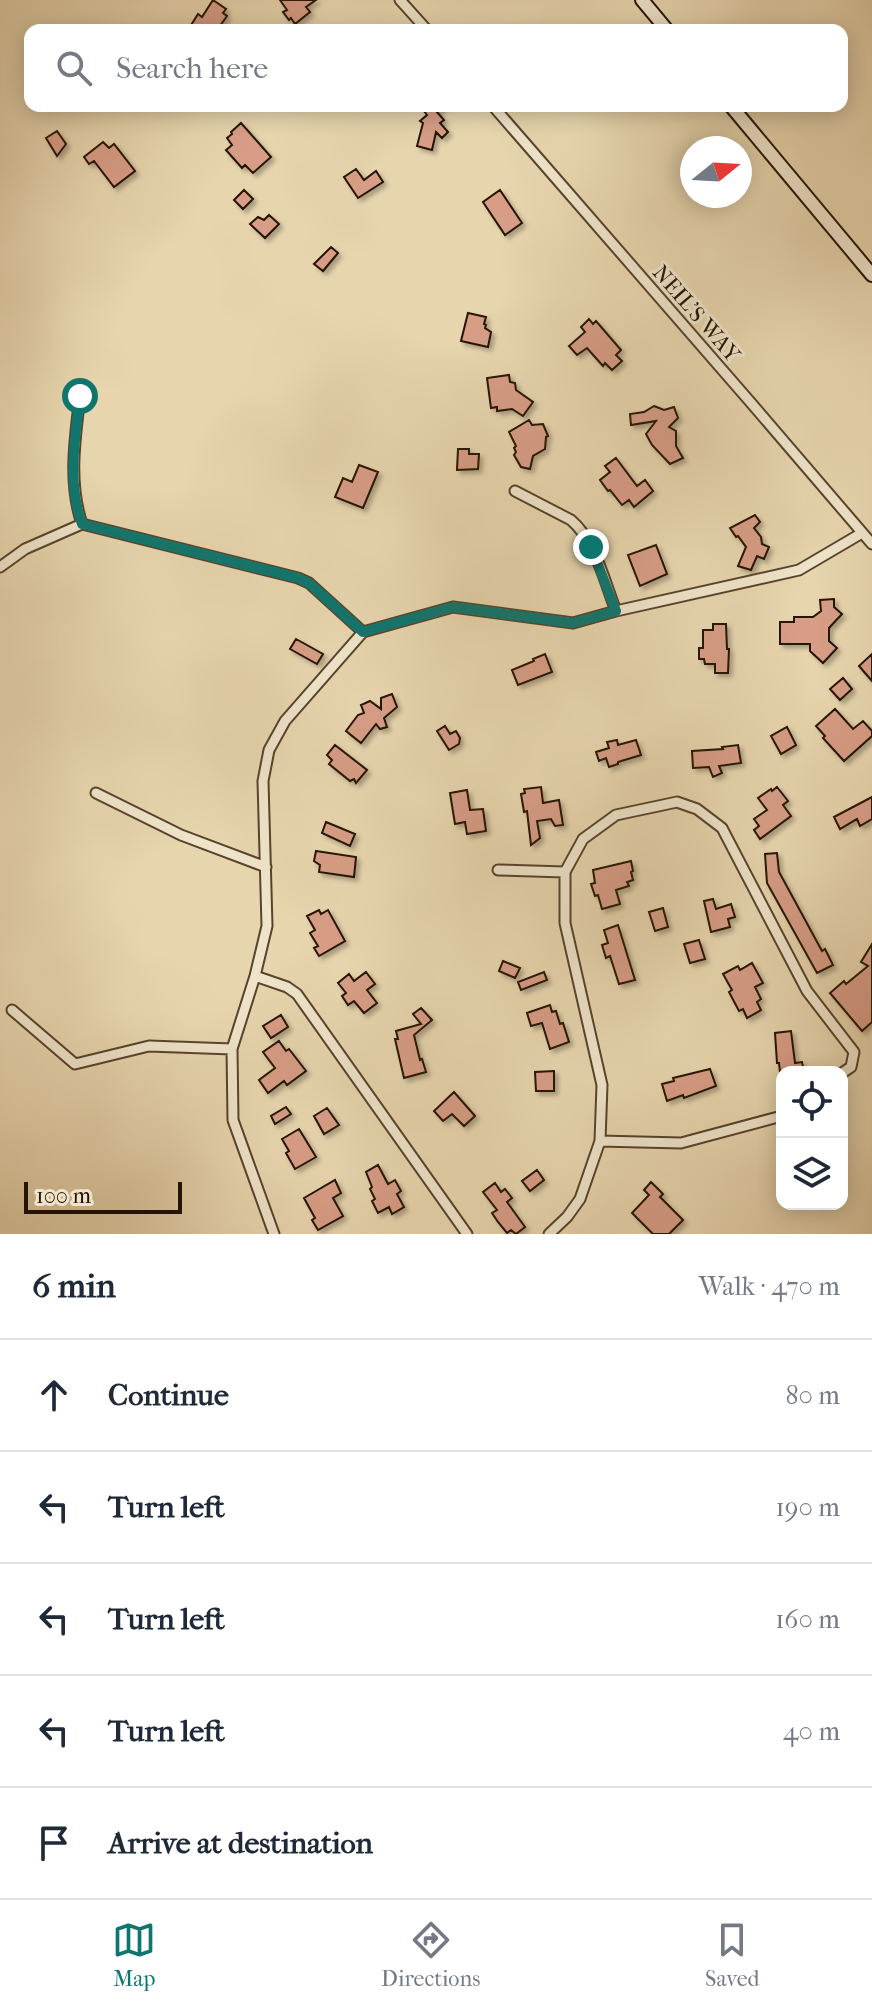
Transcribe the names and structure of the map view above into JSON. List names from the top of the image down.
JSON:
{
  "streets": {
    "street": ["NEIL'S WAY"]
  },
  "scale_bar": "100 m",
  "north": "right",
  "page": {
    "search": "Search here",
    "scale": "100 m",
    "heading": ["6 min", "Walk · 470 m"],
    "list": [
      ["Continue", "80 m"],
      ["Turn left", "190 m"],
      ["Turn left", "160 m"],
      ["Turn left", "40 m"],
      "Arrive at destination"
    ],
    "nav": ["Map", "Directions", "Saved"]
  }
}
